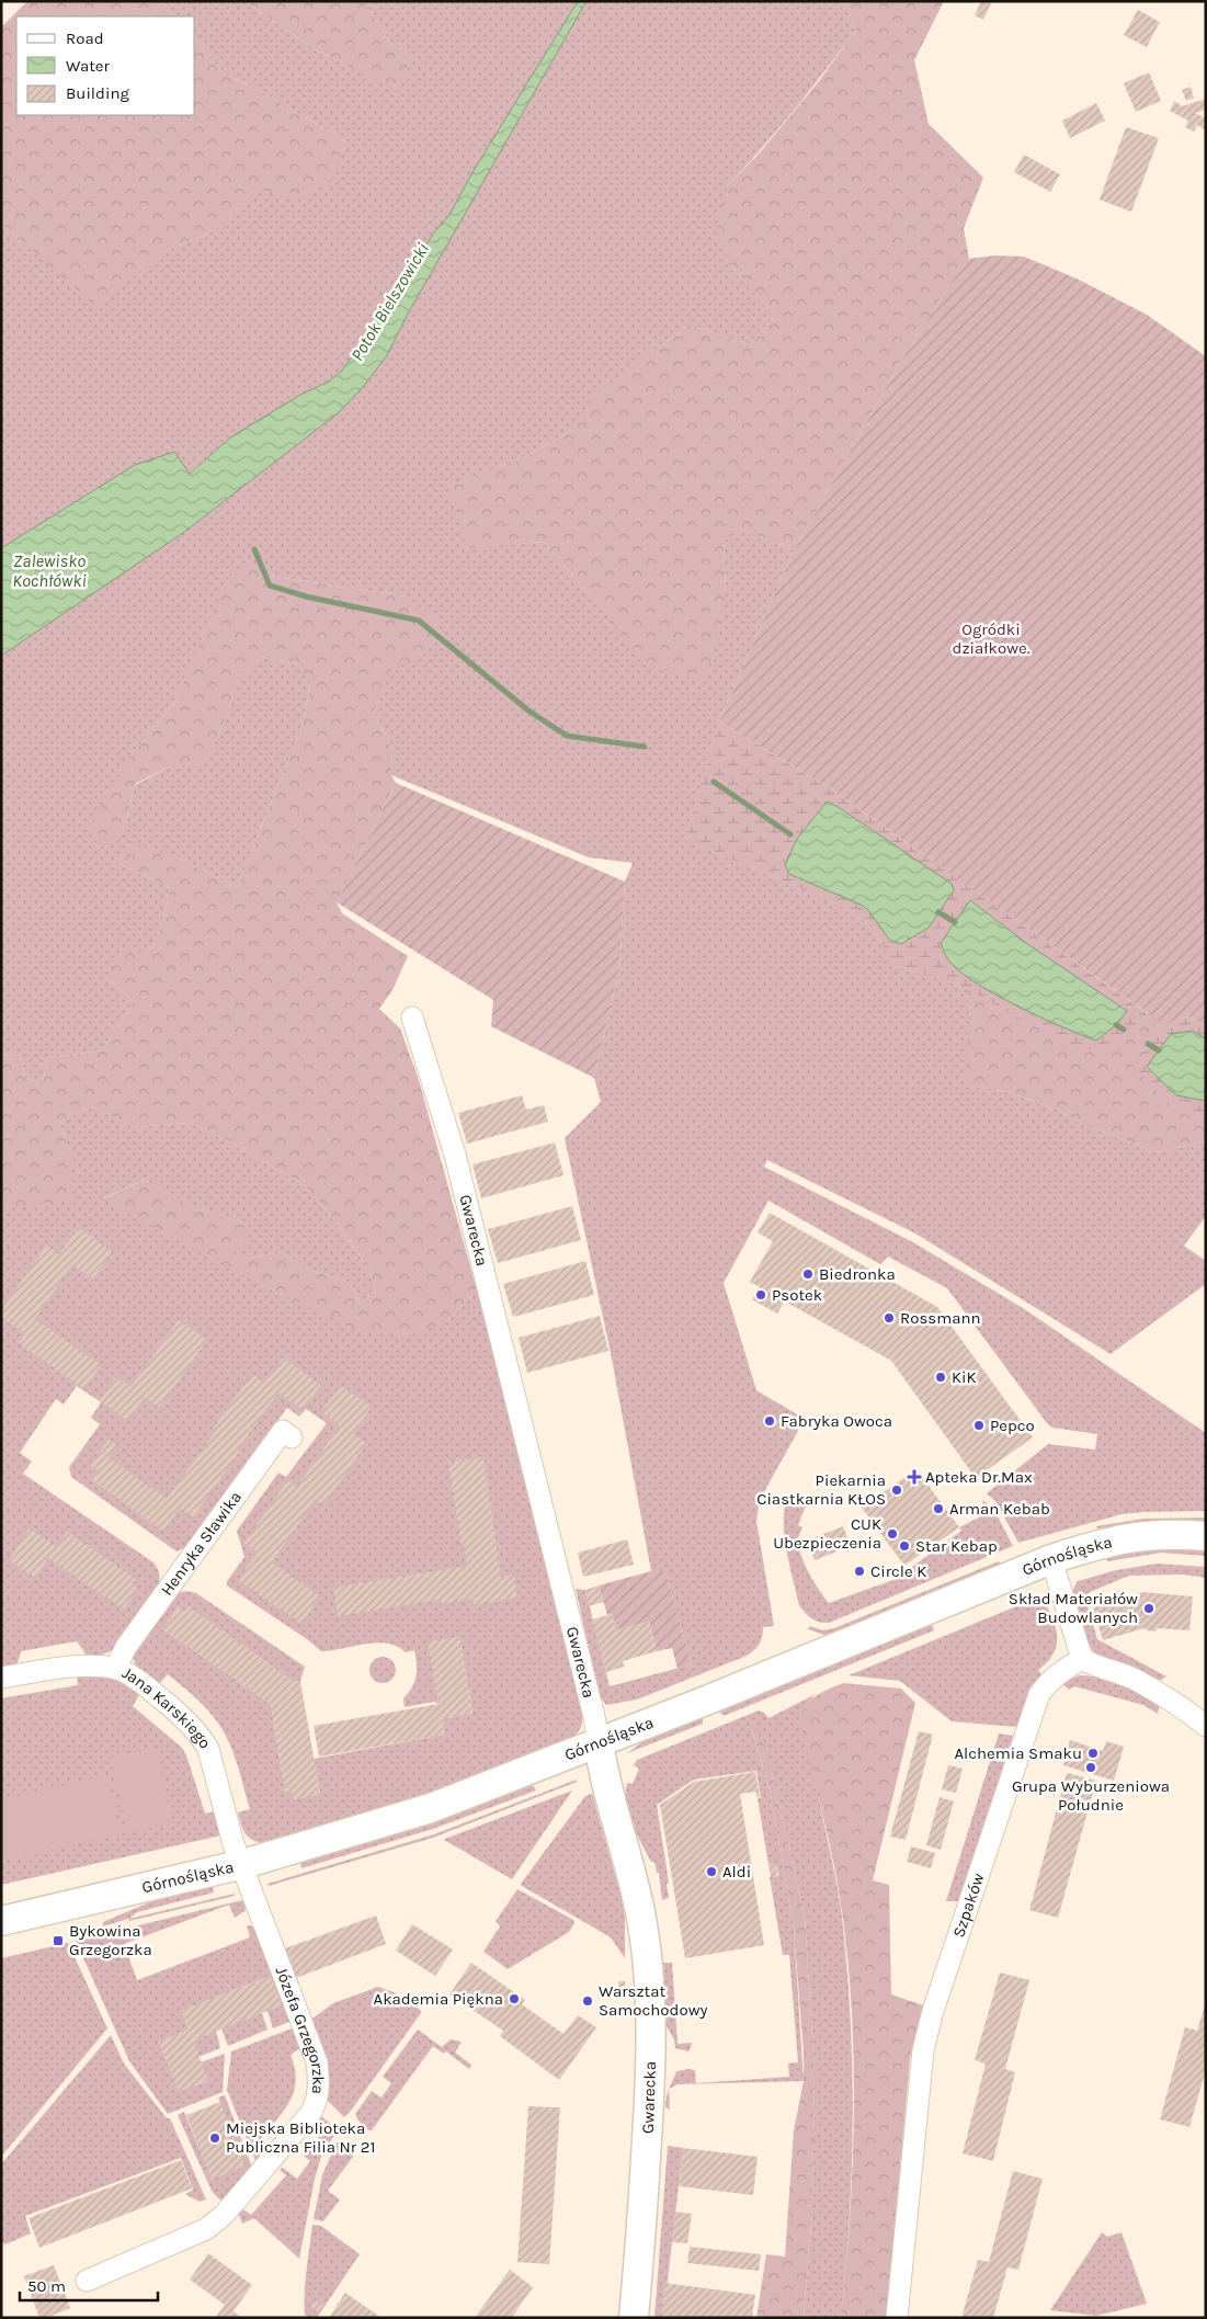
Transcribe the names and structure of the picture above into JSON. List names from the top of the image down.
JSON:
{
  "streets": {
    "street": [
      "Gwarecka",
      "Henryka Sławika",
      "Górnośląska",
      "Jana Karskiego",
      "Szpaków",
      "Józefa Grzegorzka"
    ]
  },
  "crossings": [
    ["Gwarecka", "Górnośląska"],
    ["Henryka Sławika", "Jana Karskiego"],
    ["Górnośląska", "Jana Karskiego"],
    ["Górnośląska", "Józefa Grzegorzka"],
    ["Jana Karskiego", "Józefa Grzegorzka"]
  ],
  "water": ["Potok Bielszowicki", "Zalewisko Kochłówki"],
  "parks": ["Ogródki działkowe."],
  "places": {
    "other": [
      "Biedronka",
      "Psotek",
      "Rossmann",
      "KiK",
      "Fabryka Owoca",
      "Pepco",
      "Piekarnia Ciastkarnia KŁOS",
      "Arman Kebab",
      "CUK Ubezpieczenia",
      "Star Kebap",
      "Circle K",
      "Skład Materiałów Budowlanych",
      "Alchemia Smaku",
      "Grupa Wyburzeniowa Południe",
      "Aldi",
      "Akademia Piękna",
      "Warsztat Samochodowy",
      "Miejska Biblioteka Publiczna Filia Nr 21"
    ],
    "health": ["Apteka Dr.Max"],
    "transit": ["Bykowina Grzegorzka"]
  },
  "legend": ["Road", "Water", "Building"],
  "scale_bar": "50 m"
}
